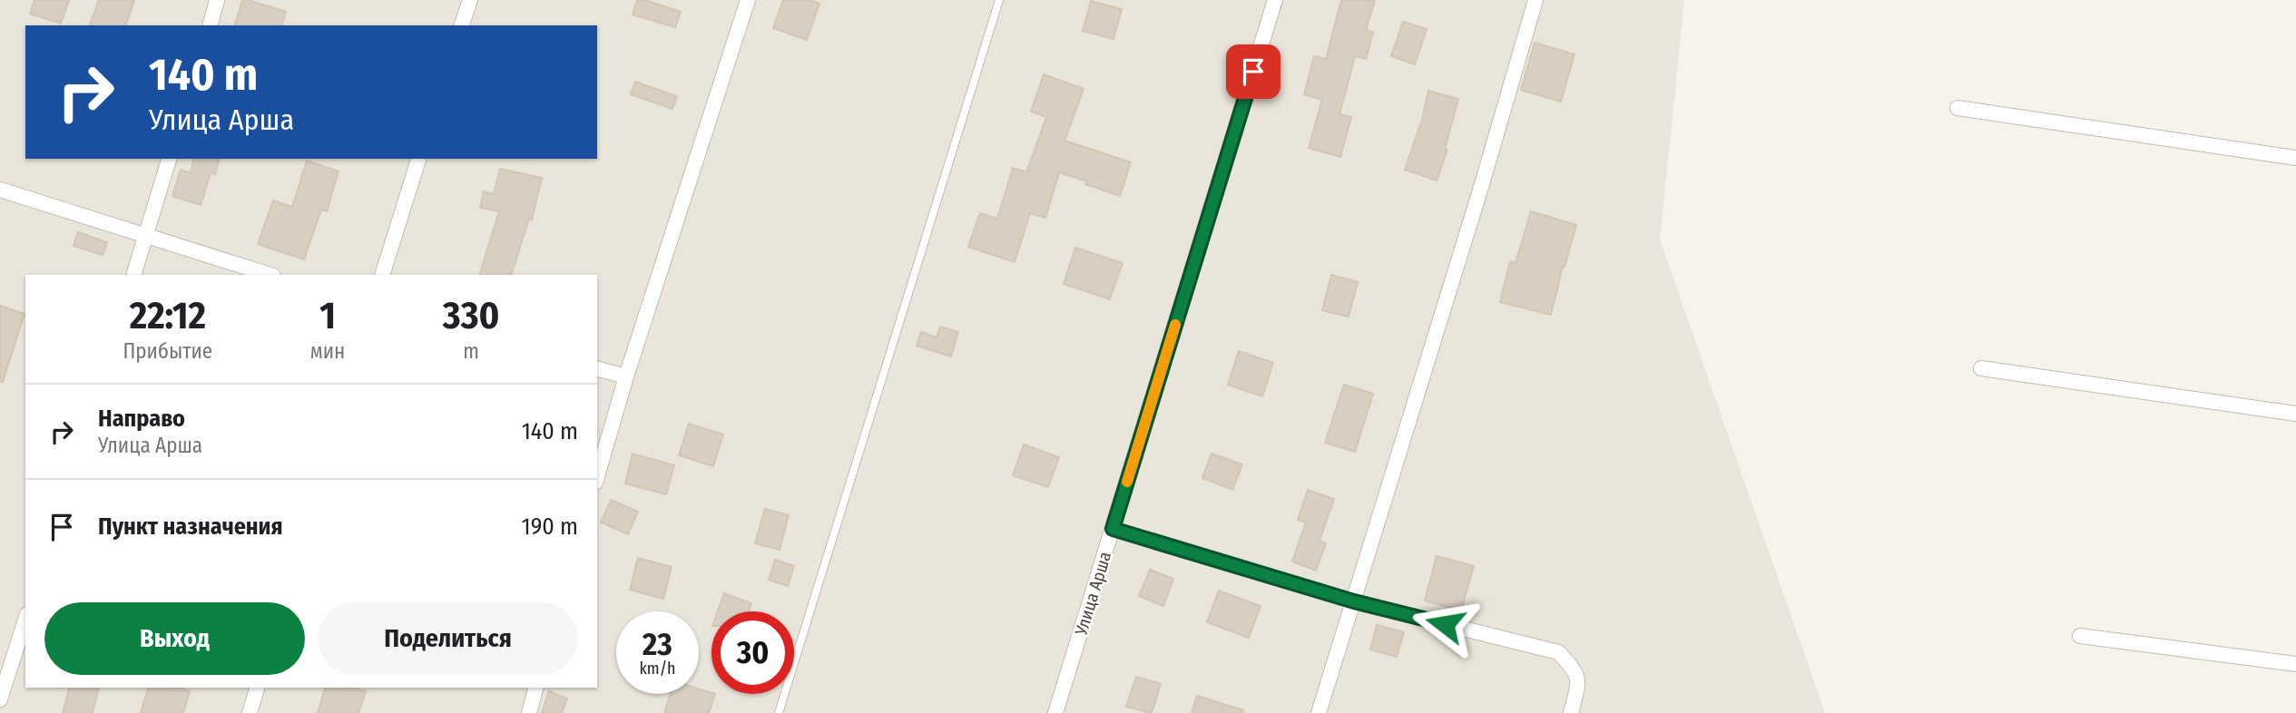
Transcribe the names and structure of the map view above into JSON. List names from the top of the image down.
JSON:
{
  "streets": {
    "street": ["Улица Арша"]
  },
  "page": {
    "turn": ["140 m", "Улица Арша"],
    "eta": [
      "22:12",
      "Прибытие",
      "1",
      "мин",
      "330",
      "m"
    ],
    "list": [
      {
        "name": "Направо",
        "note": "Улица Арша",
        "value": "140 m"
      },
      {
        "name": "Пункт назначения",
        "value": "190 m"
      }
    ],
    "buttons": ["Выход", "Поделиться"],
    "speed": "23 km/h",
    "limit": "30"
  }
}
